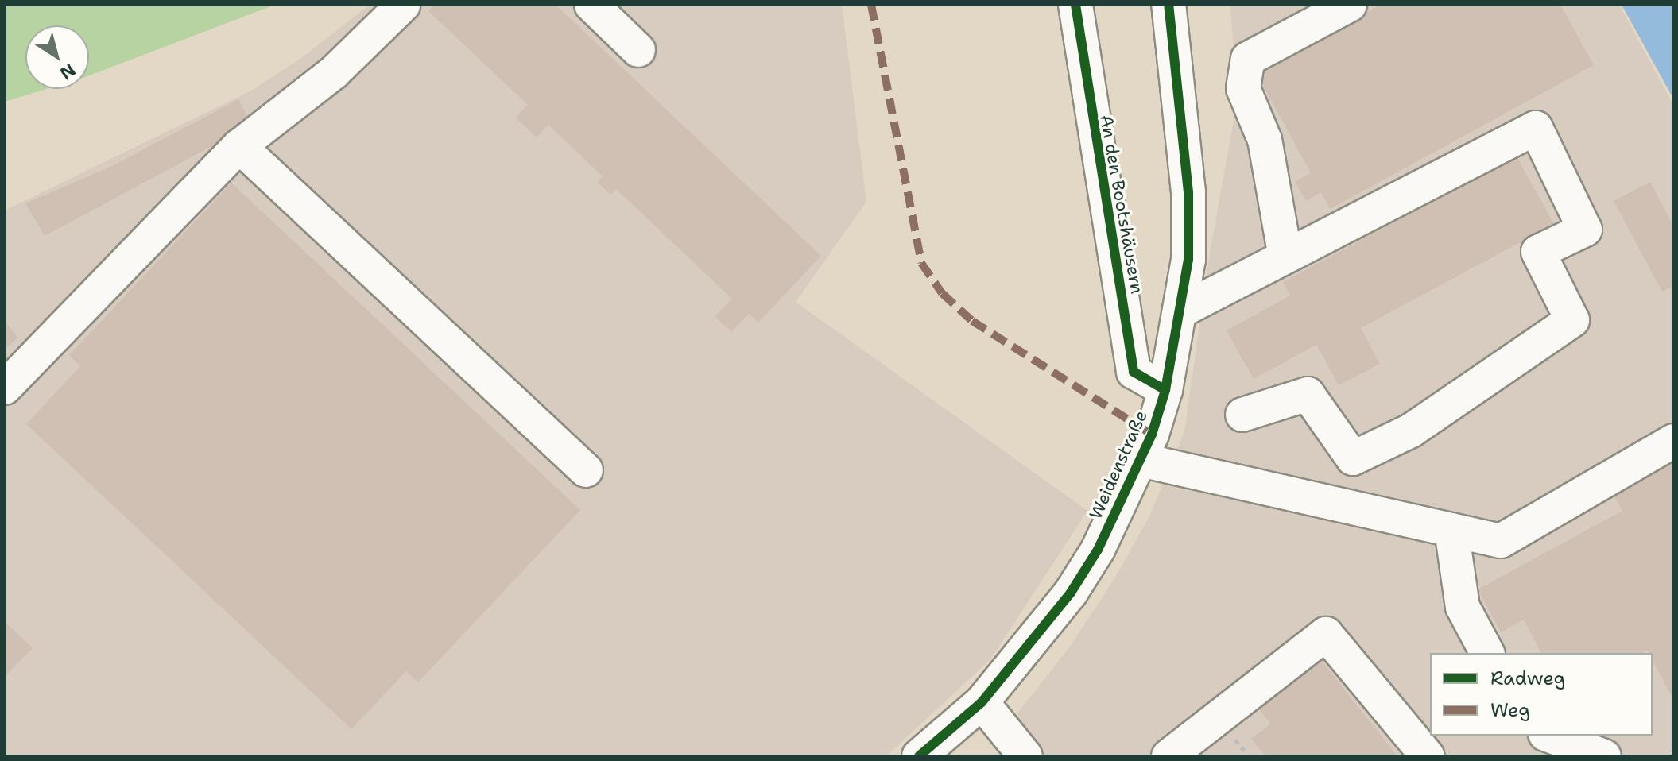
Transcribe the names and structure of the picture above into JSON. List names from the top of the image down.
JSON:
{
  "streets": {
    "street": ["An den Bootshäusern", "Weidenstraße"]
  },
  "crossings": [
    ["An den Bootshäusern", "Weidenstraße"]
  ],
  "legend": ["Radweg", "Weg"],
  "north": "bottom right"
}
